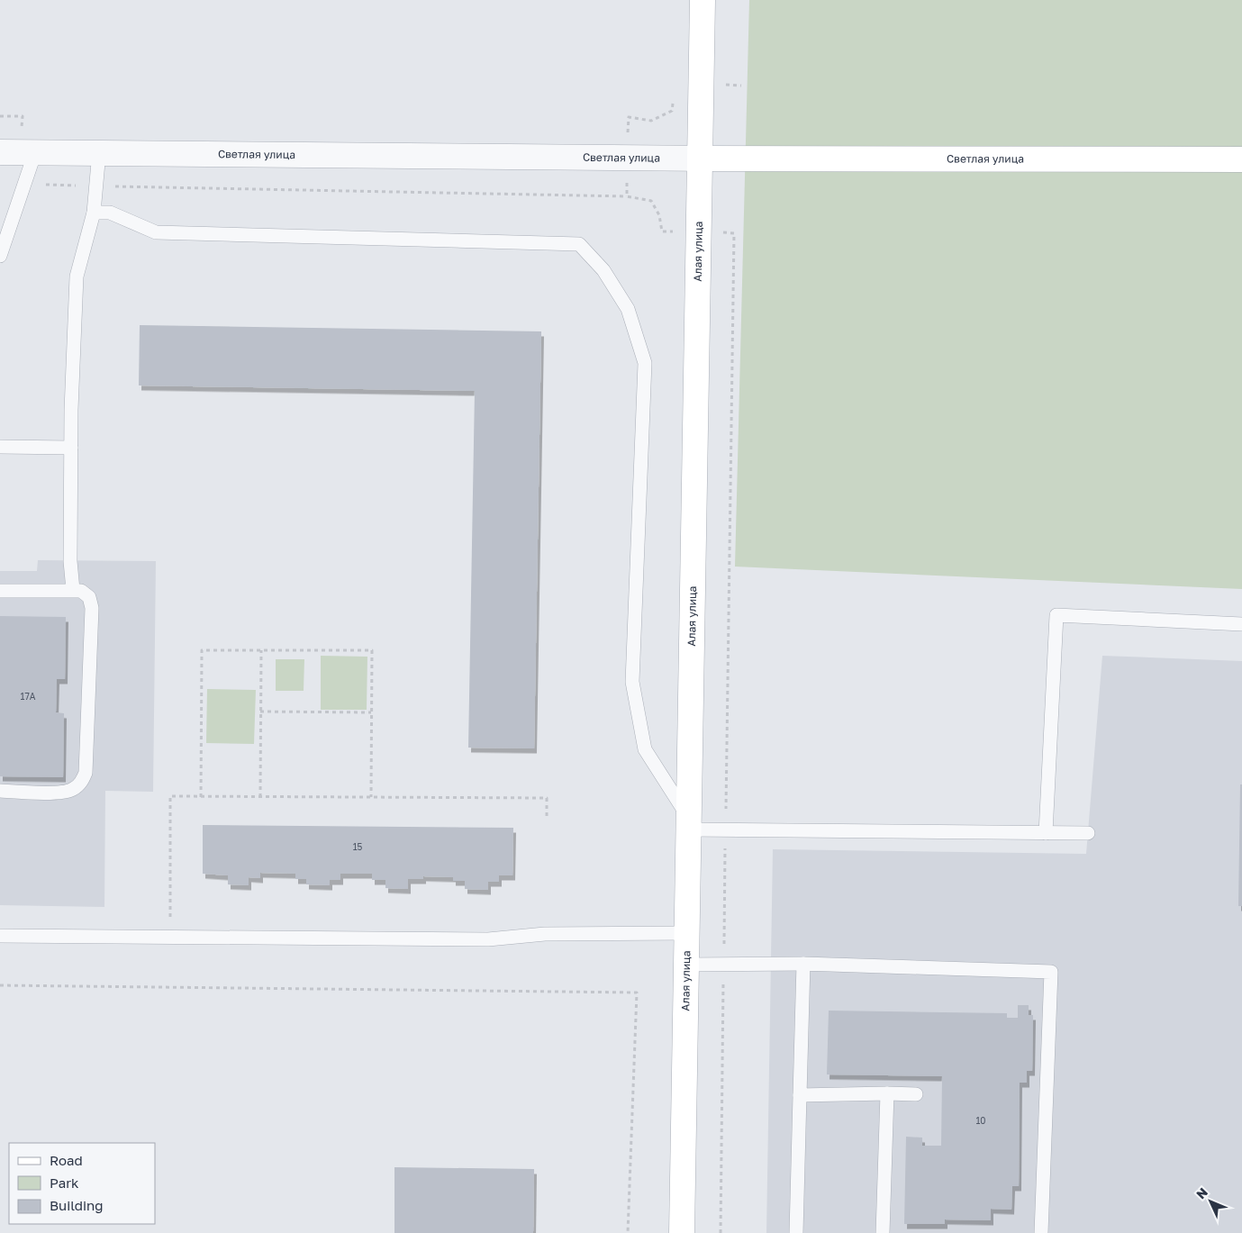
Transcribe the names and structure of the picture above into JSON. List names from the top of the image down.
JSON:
{
  "streets": {
    "main road": ["Светлая улица", "Алая улица"]
  },
  "crossings": [
    ["Светлая улица", "Алая улица"]
  ],
  "house_numbers": ["17А", "15", "10"],
  "legend": ["Road", "Park", "Building"],
  "north": "top left"
}
